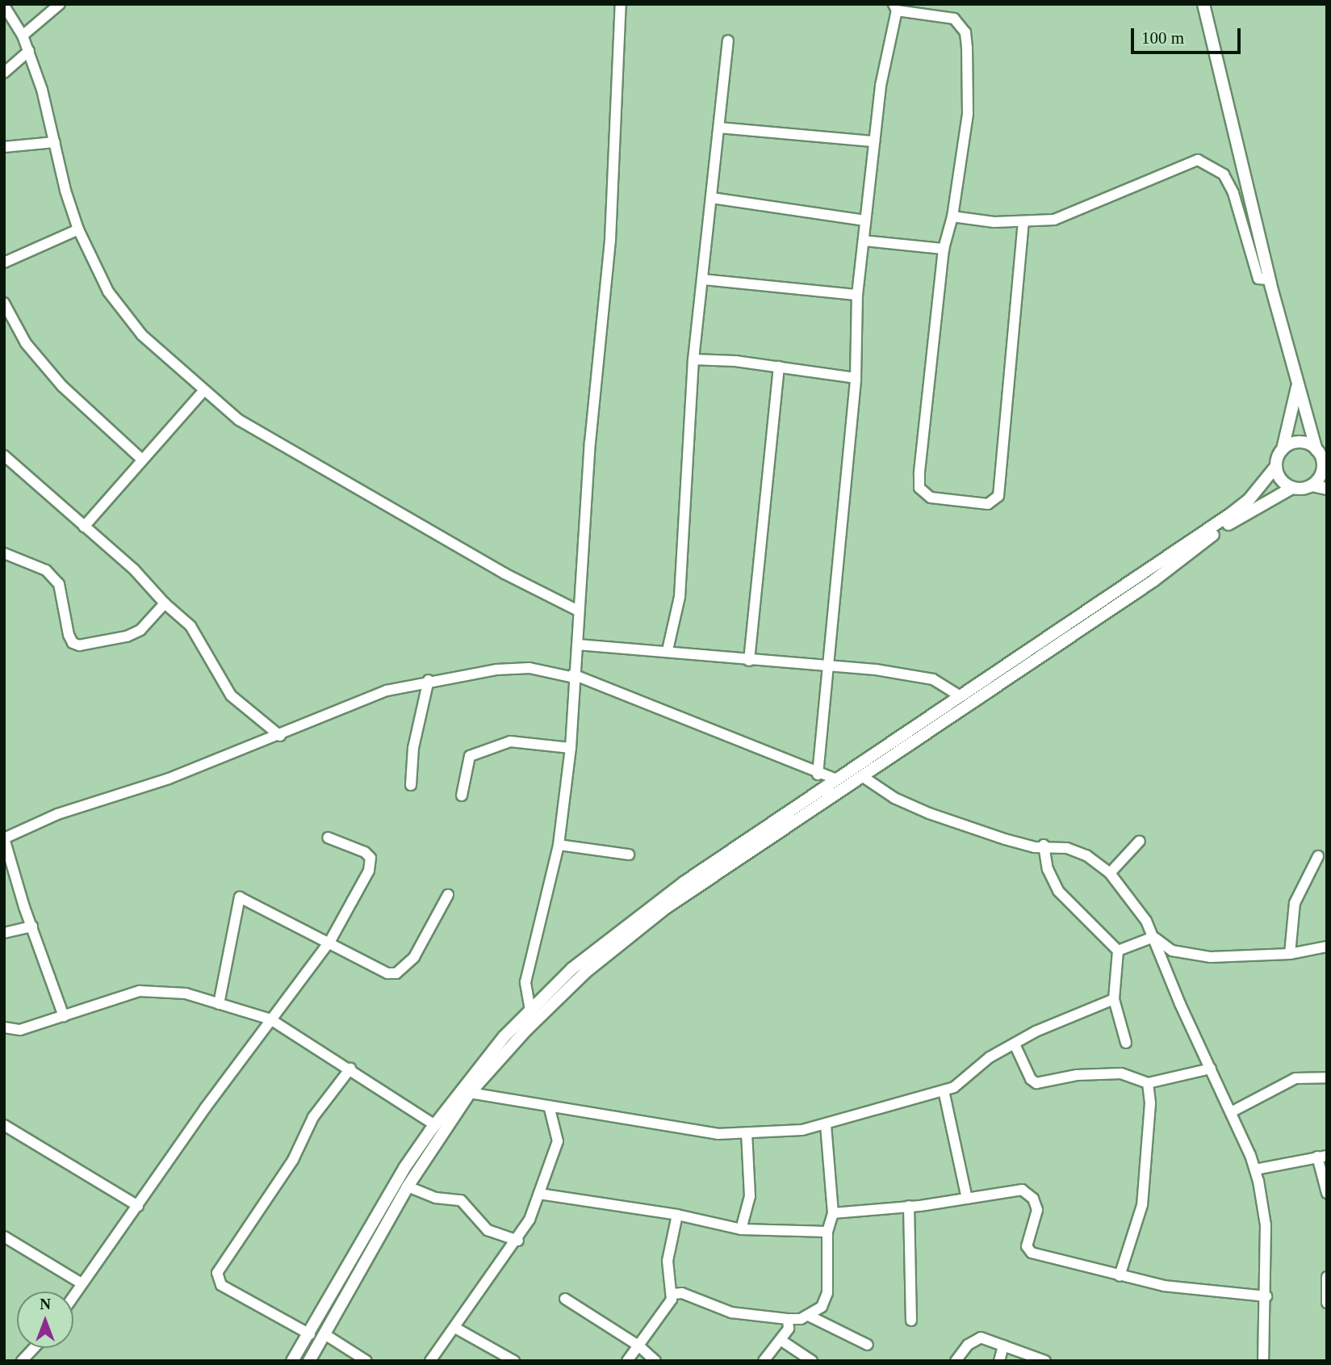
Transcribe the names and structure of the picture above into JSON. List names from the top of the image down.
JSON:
{
  "scale_bar": "100 m",
  "north": "top"
}
